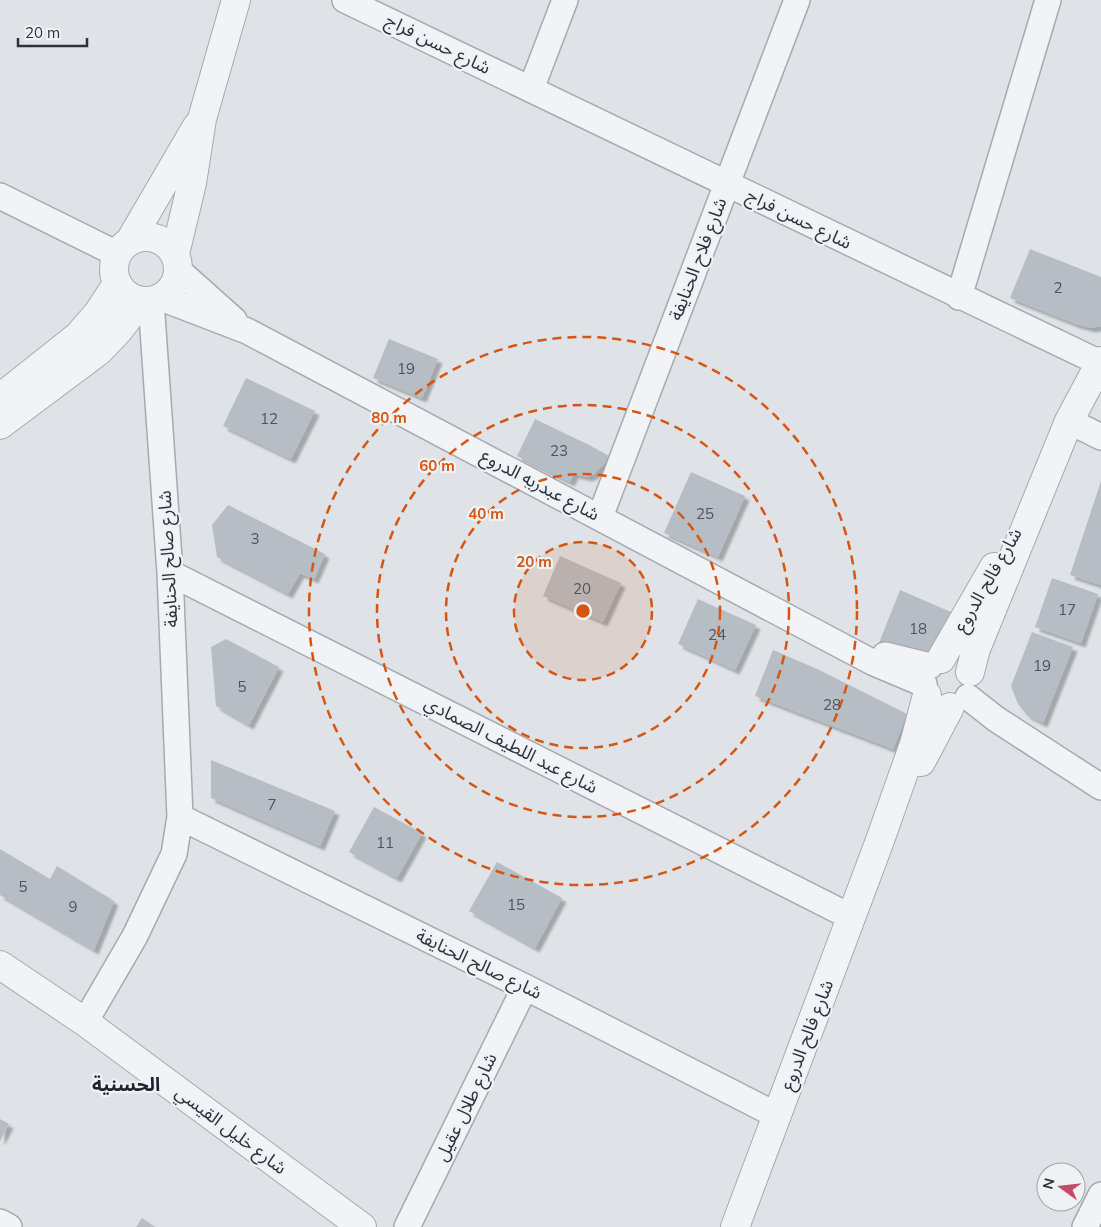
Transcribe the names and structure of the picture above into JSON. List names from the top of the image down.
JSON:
{
  "streets": {
    "street": [
      "شارع حسن فراج",
      "شارع فلاح الحنايفة",
      "شارع عبدربه الدروع",
      "شارع صالح الحنايفة",
      "شارع فالح الدروع",
      "شارع عبد اللطيف الصمادي",
      "شارع طلال عقيل",
      "شارع خليل القيسي"
    ]
  },
  "crossings": [
    ["شارع حسن فراج", "شارع فلاح الحنايفة"],
    ["شارع حسن فراج", "شارع فالح الدروع"],
    ["شارع فلاح الحنايفة", "شارع عبدربه الدروع"],
    ["شارع عبدربه الدروع", "شارع صالح الحنايفة"],
    ["شارع عبدربه الدروع", "شارع فالح الدروع"],
    ["شارع صالح الحنايفة", "شارع فالح الدروع"],
    ["شارع صالح الحنايفة", "شارع عبد اللطيف الصمادي"],
    ["شارع صالح الحنايفة", "شارع طلال عقيل"],
    ["شارع صالح الحنايفة", "شارع خليل القيسي"],
    ["شارع فالح الدروع", "شارع عبد اللطيف الصمادي"]
  ],
  "districts": ["الحسنية"],
  "house_numbers": [
    "2",
    "19",
    "12",
    "23",
    "25",
    "3",
    "20",
    "17",
    "18",
    "24",
    "19",
    "5",
    "28",
    "7",
    "11",
    "5",
    "15",
    "9"
  ],
  "scale_bar": "20 m",
  "north": "left",
  "rings": [
    "80 m",
    "60 m",
    "40 m",
    "20 m"
  ]
}
